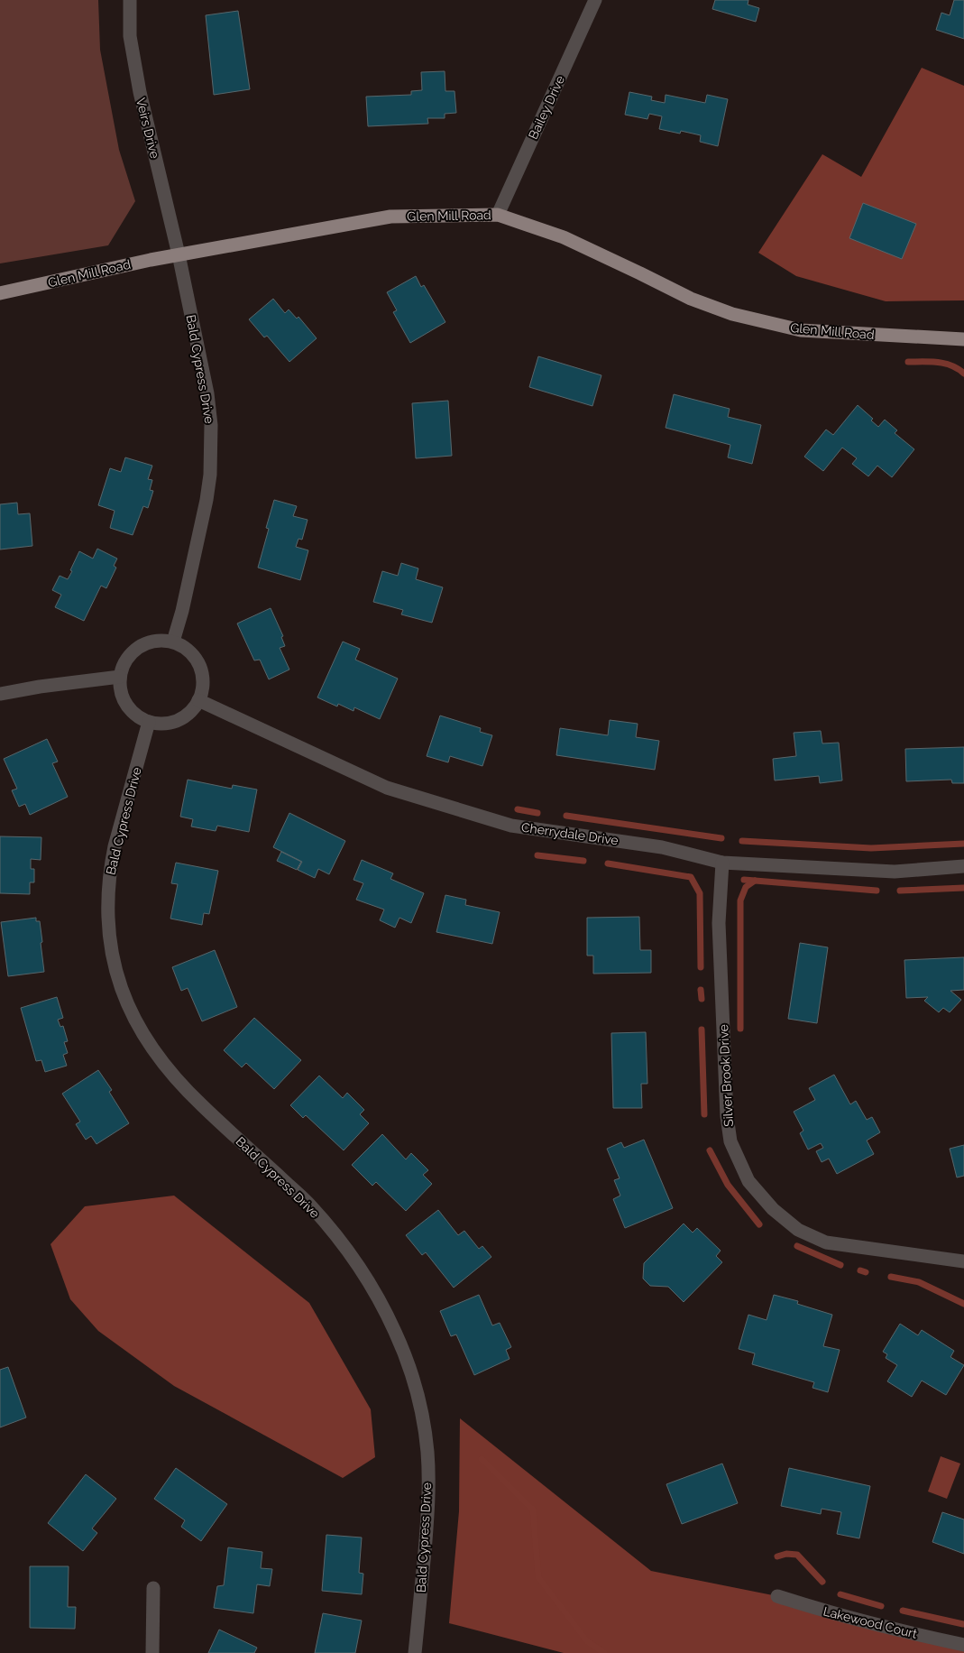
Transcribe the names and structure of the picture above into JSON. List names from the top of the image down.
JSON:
{
  "streets": {
    "main road": ["Glen Mill Road"],
    "street": [
      "Bailey Drive",
      "Veirs Drive",
      "Bald Cypress Drive",
      "Cherrydale Drive",
      "Silver Brook Drive",
      "Lakewood Court"
    ]
  },
  "crossings": [
    ["Bailey Drive", "Glen Mill Road"],
    ["Veirs Drive", "Glen Mill Road"],
    ["Veirs Drive", "Bald Cypress Drive"],
    ["Glen Mill Road", "Bald Cypress Drive"],
    ["Bald Cypress Drive", "Cherrydale Drive"],
    ["Cherrydale Drive", "Silver Brook Drive"]
  ]
}
